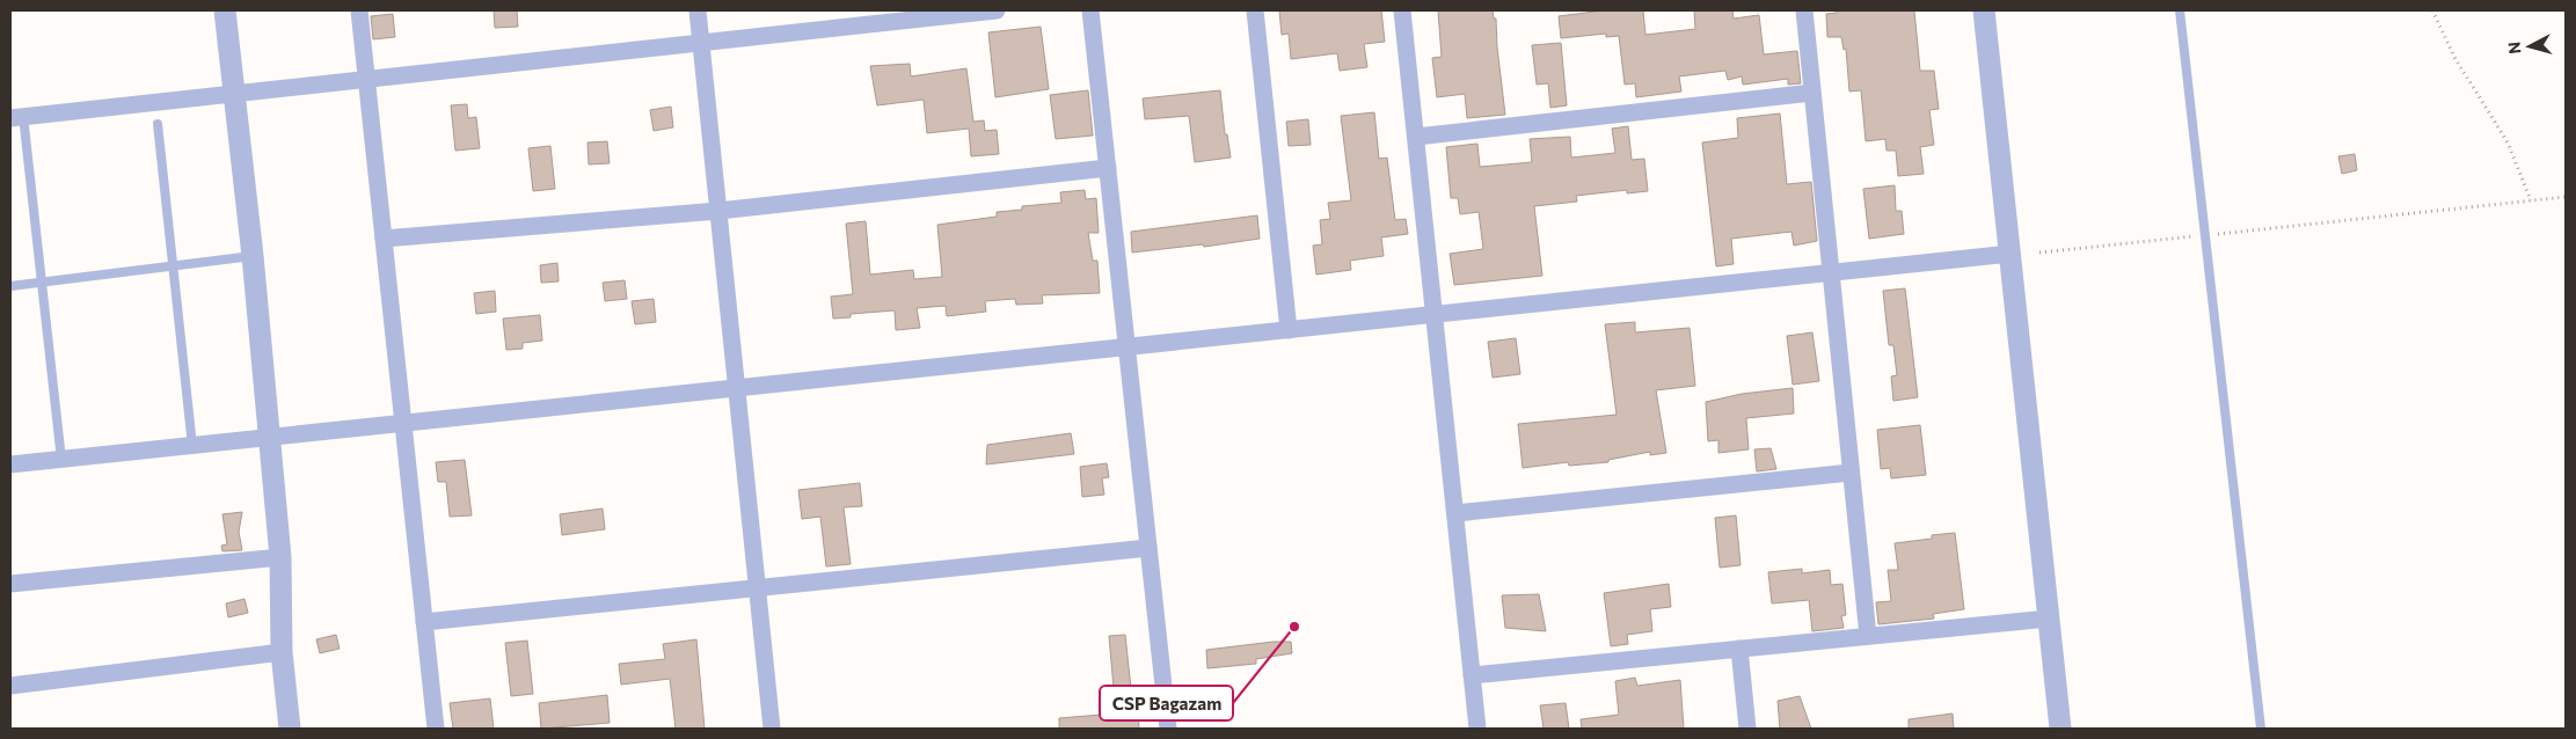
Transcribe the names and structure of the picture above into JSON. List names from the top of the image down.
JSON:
{
  "places": ["CSP Bagazam"],
  "north": "left"
}
